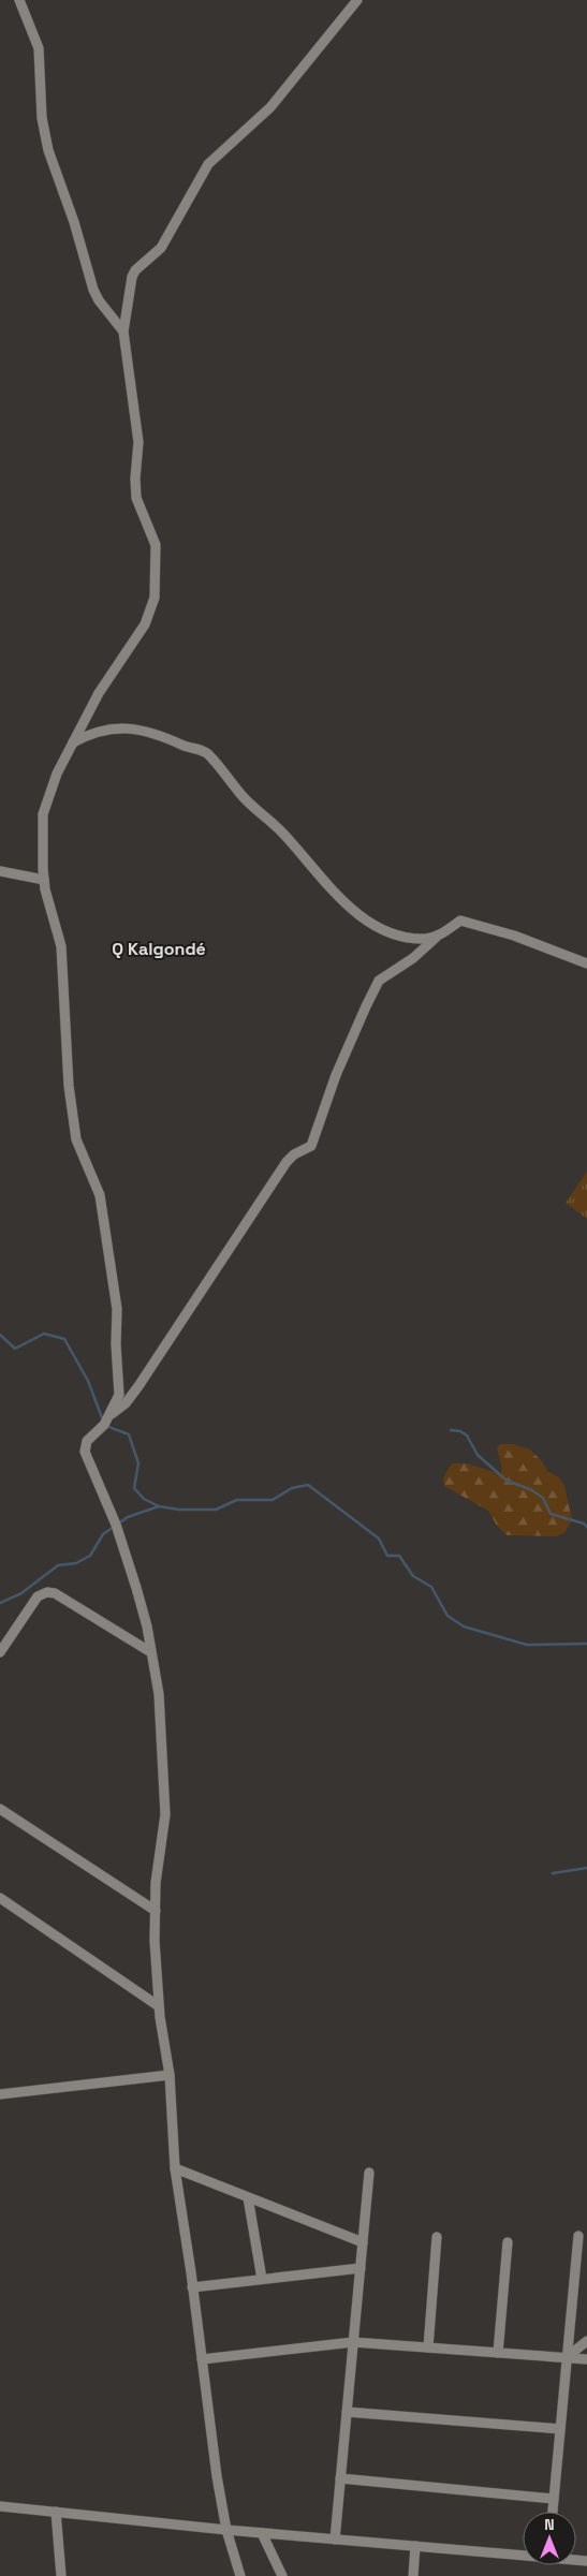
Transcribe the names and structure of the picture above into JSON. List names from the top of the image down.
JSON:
{
  "districts": ["Q Kalgondé"],
  "north": "top"
}
